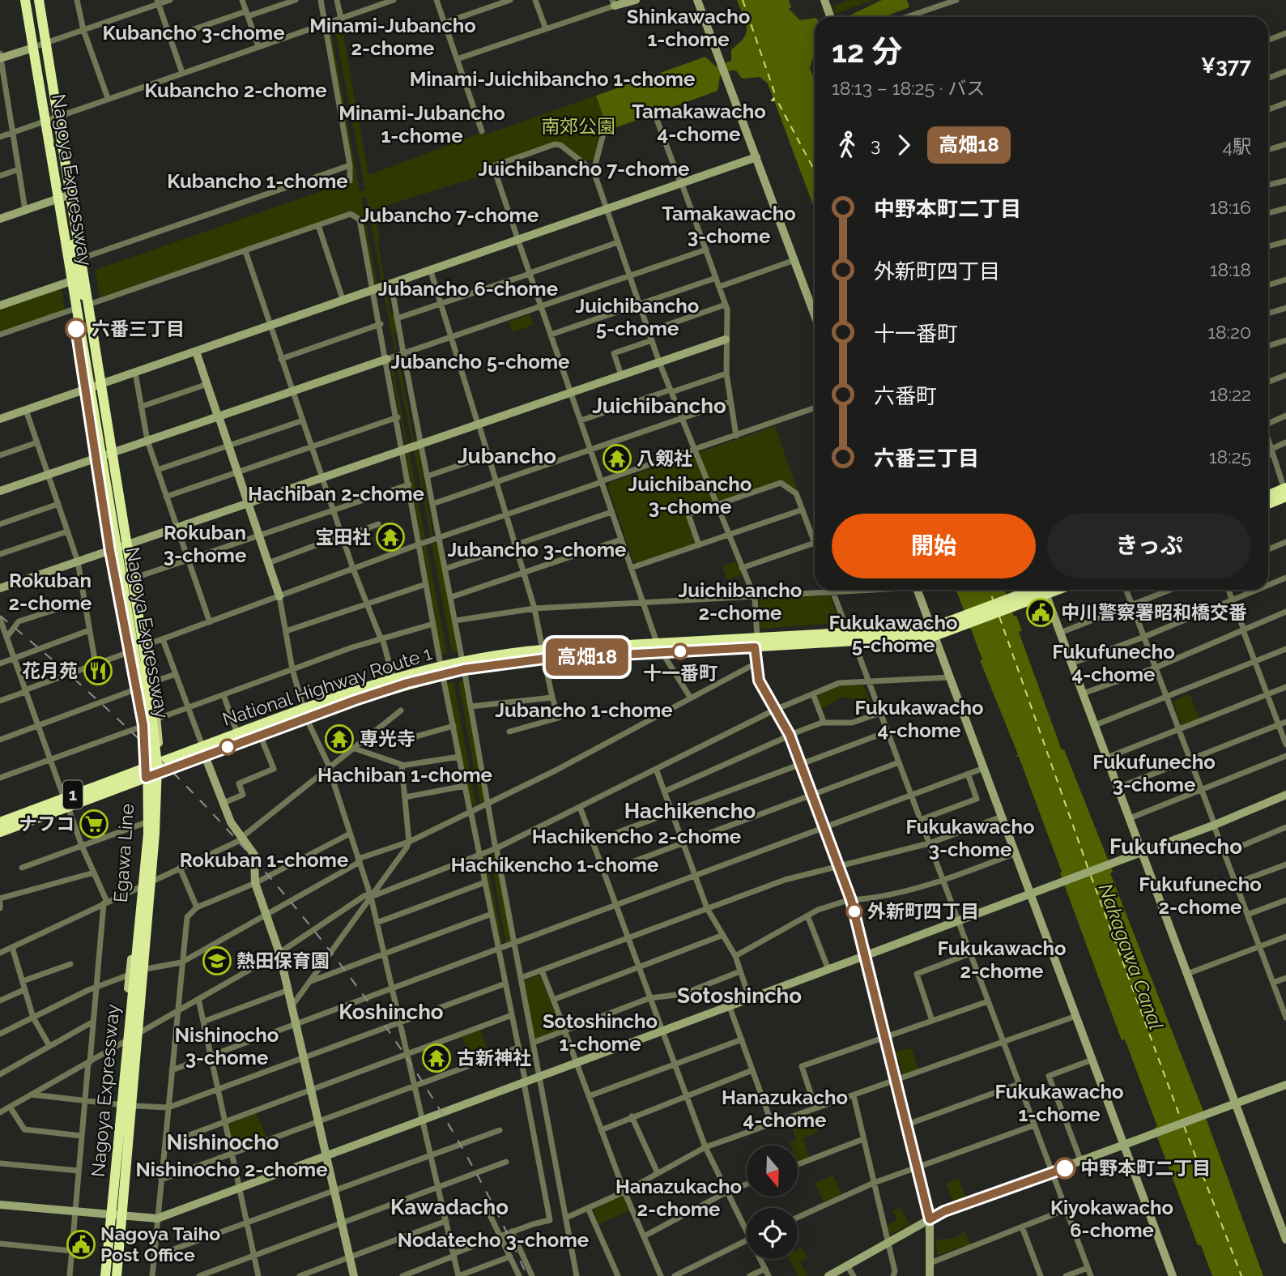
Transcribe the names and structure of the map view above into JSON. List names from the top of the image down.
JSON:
{
  "streets": {
    "highway": ["Nagoya Expressway", "National Highway Route 1", "1"],
    "main road": ["Egawa Line"]
  },
  "crossings": [
    ["Nagoya Expressway", "Egawa Line"],
    ["National Highway Route 1", "Egawa Line"]
  ],
  "districts": [
    "Shinkawacho 1-chome",
    "Minami-Jubancho 2-chome",
    "Kubancho 3-chome",
    "Minami-Juichibancho 1-chome",
    "Kubancho 2-chome",
    "Tamakawacho 4-chome",
    "Minami-Jubancho 1-chome",
    "Juichibancho 7-chome",
    "Kubancho 1-chome",
    "Tamakawacho 3-chome",
    "Jubancho 7-chome",
    "Jubancho 6-chome",
    "Juichibancho 5-chome",
    "Jubancho 5-chome",
    "Juichibancho",
    "Jubancho",
    "Juichibancho 3-chome",
    "Hachiban 2-chome",
    "Rokuban 3-chome",
    "Jubancho 3-chome",
    "Rokuban 2-chome",
    "Juichibancho 2-chome",
    "Fukukawacho 5-chome",
    "Fukufunecho 4-chome",
    "Fukukawacho 4-chome",
    "Jubancho 1-chome",
    "Fukufunecho 3-chome",
    "Hachiban 1-chome",
    "Hachikencho",
    "Fukukawacho 3-chome",
    "Hachikencho 2-chome",
    "Fukufunecho",
    "Rokuban 1-chome",
    "Hachikencho 1-chome",
    "Fukufunecho 2-chome",
    "Fukukawacho 2-chome",
    "Sotoshincho",
    "Koshincho",
    "Sotoshincho 1-chome",
    "Nishinocho 3-chome",
    "Fukukawacho 1-chome",
    "Hanazukacho 4-chome",
    "Nishinocho",
    "Nishinocho 2-chome",
    "Hanazukacho 2-chome",
    "Kawadacho",
    "Kiyokawacho 6-chome",
    "Nodatecho 3-chome"
  ],
  "water": ["Nakagawa Canal"],
  "parks": ["南郊公園"],
  "places": {
    "other": [
      "六番三丁目",
      "十一番町",
      "外新町四丁目",
      "中野本町二丁目"
    ],
    "temple": [
      "八剱社",
      "宝田社",
      "専光寺",
      "古新神社"
    ],
    "public building": ["中川警察署昭和橋交番", "Nagoya Taiho Post Office"],
    "restaurant": ["花月苑"],
    "supermarket": ["ナフコ"],
    "school or university": ["熱田保育園"]
  },
  "lines": ["bus line 高畑18"],
  "north": "bottom",
  "page": {
    "on_map": "高畑18",
    "heading": ["12 分", "18:13 – 18:25 · バス", "¥377"],
    "legs": ["3", "高畑18", "4駅"],
    "list": [
      {
        "name": "中野本町二丁目",
        "value": "18:16"
      },
      {
        "name": "外新町四丁目",
        "value": "18:18"
      },
      {
        "name": "十一番町",
        "value": "18:20"
      },
      {
        "name": "六番町",
        "value": "18:22"
      },
      {
        "name": "六番三丁目",
        "value": "18:25"
      }
    ],
    "buttons": ["開始", "きっぷ"]
  }
}
